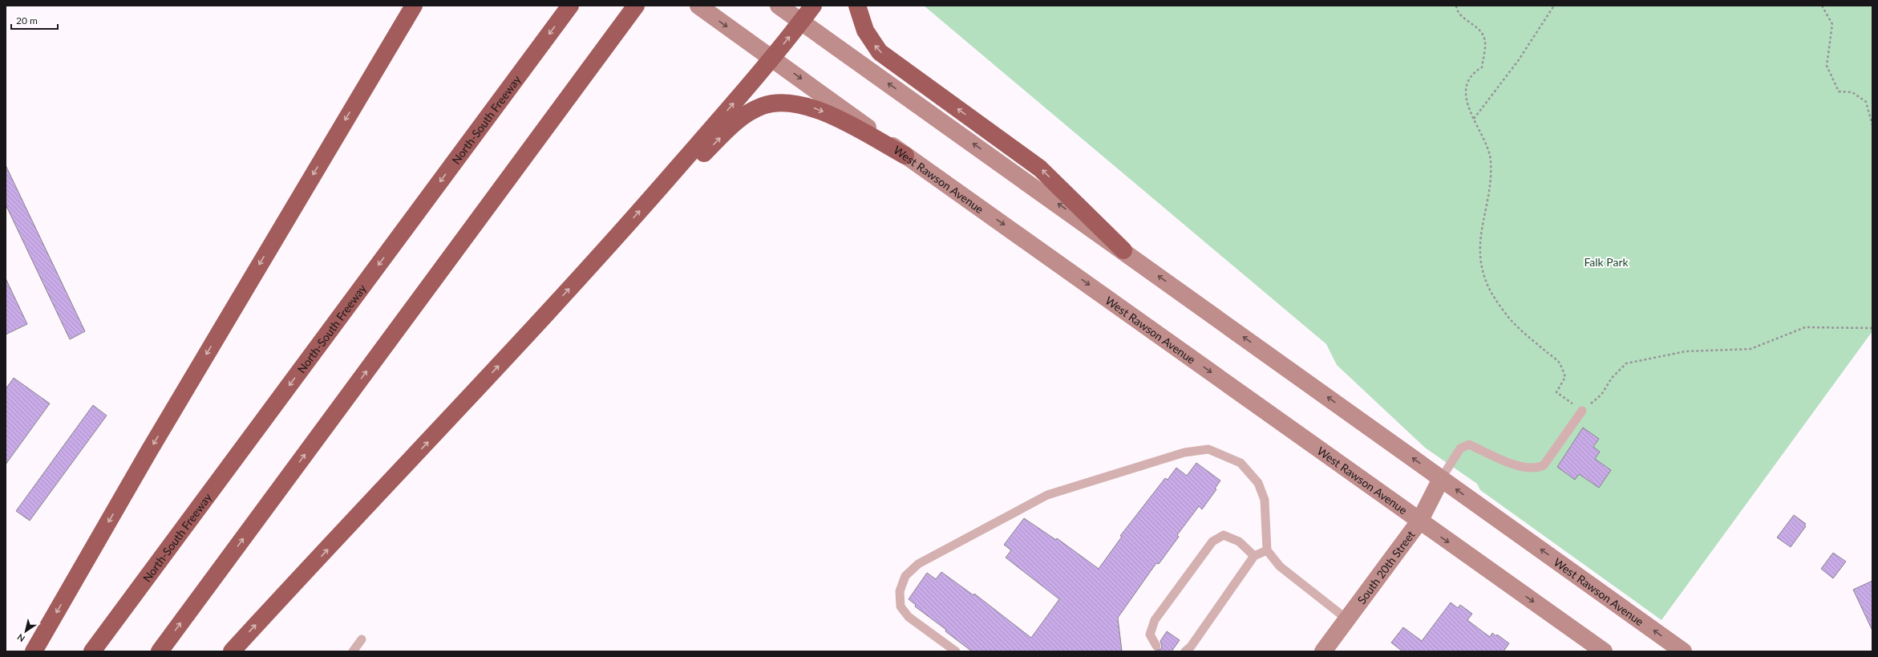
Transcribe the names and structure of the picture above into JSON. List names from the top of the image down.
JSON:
{
  "streets": {
    "highway": ["North-South Freeway"],
    "main road": ["West Rawson Avenue", "South 20th Street"]
  },
  "crossings": [
    ["West Rawson Avenue", "South 20th Street"]
  ],
  "parks": ["Falk Park"],
  "scale_bar": "20 m",
  "north": "bottom left"
}
